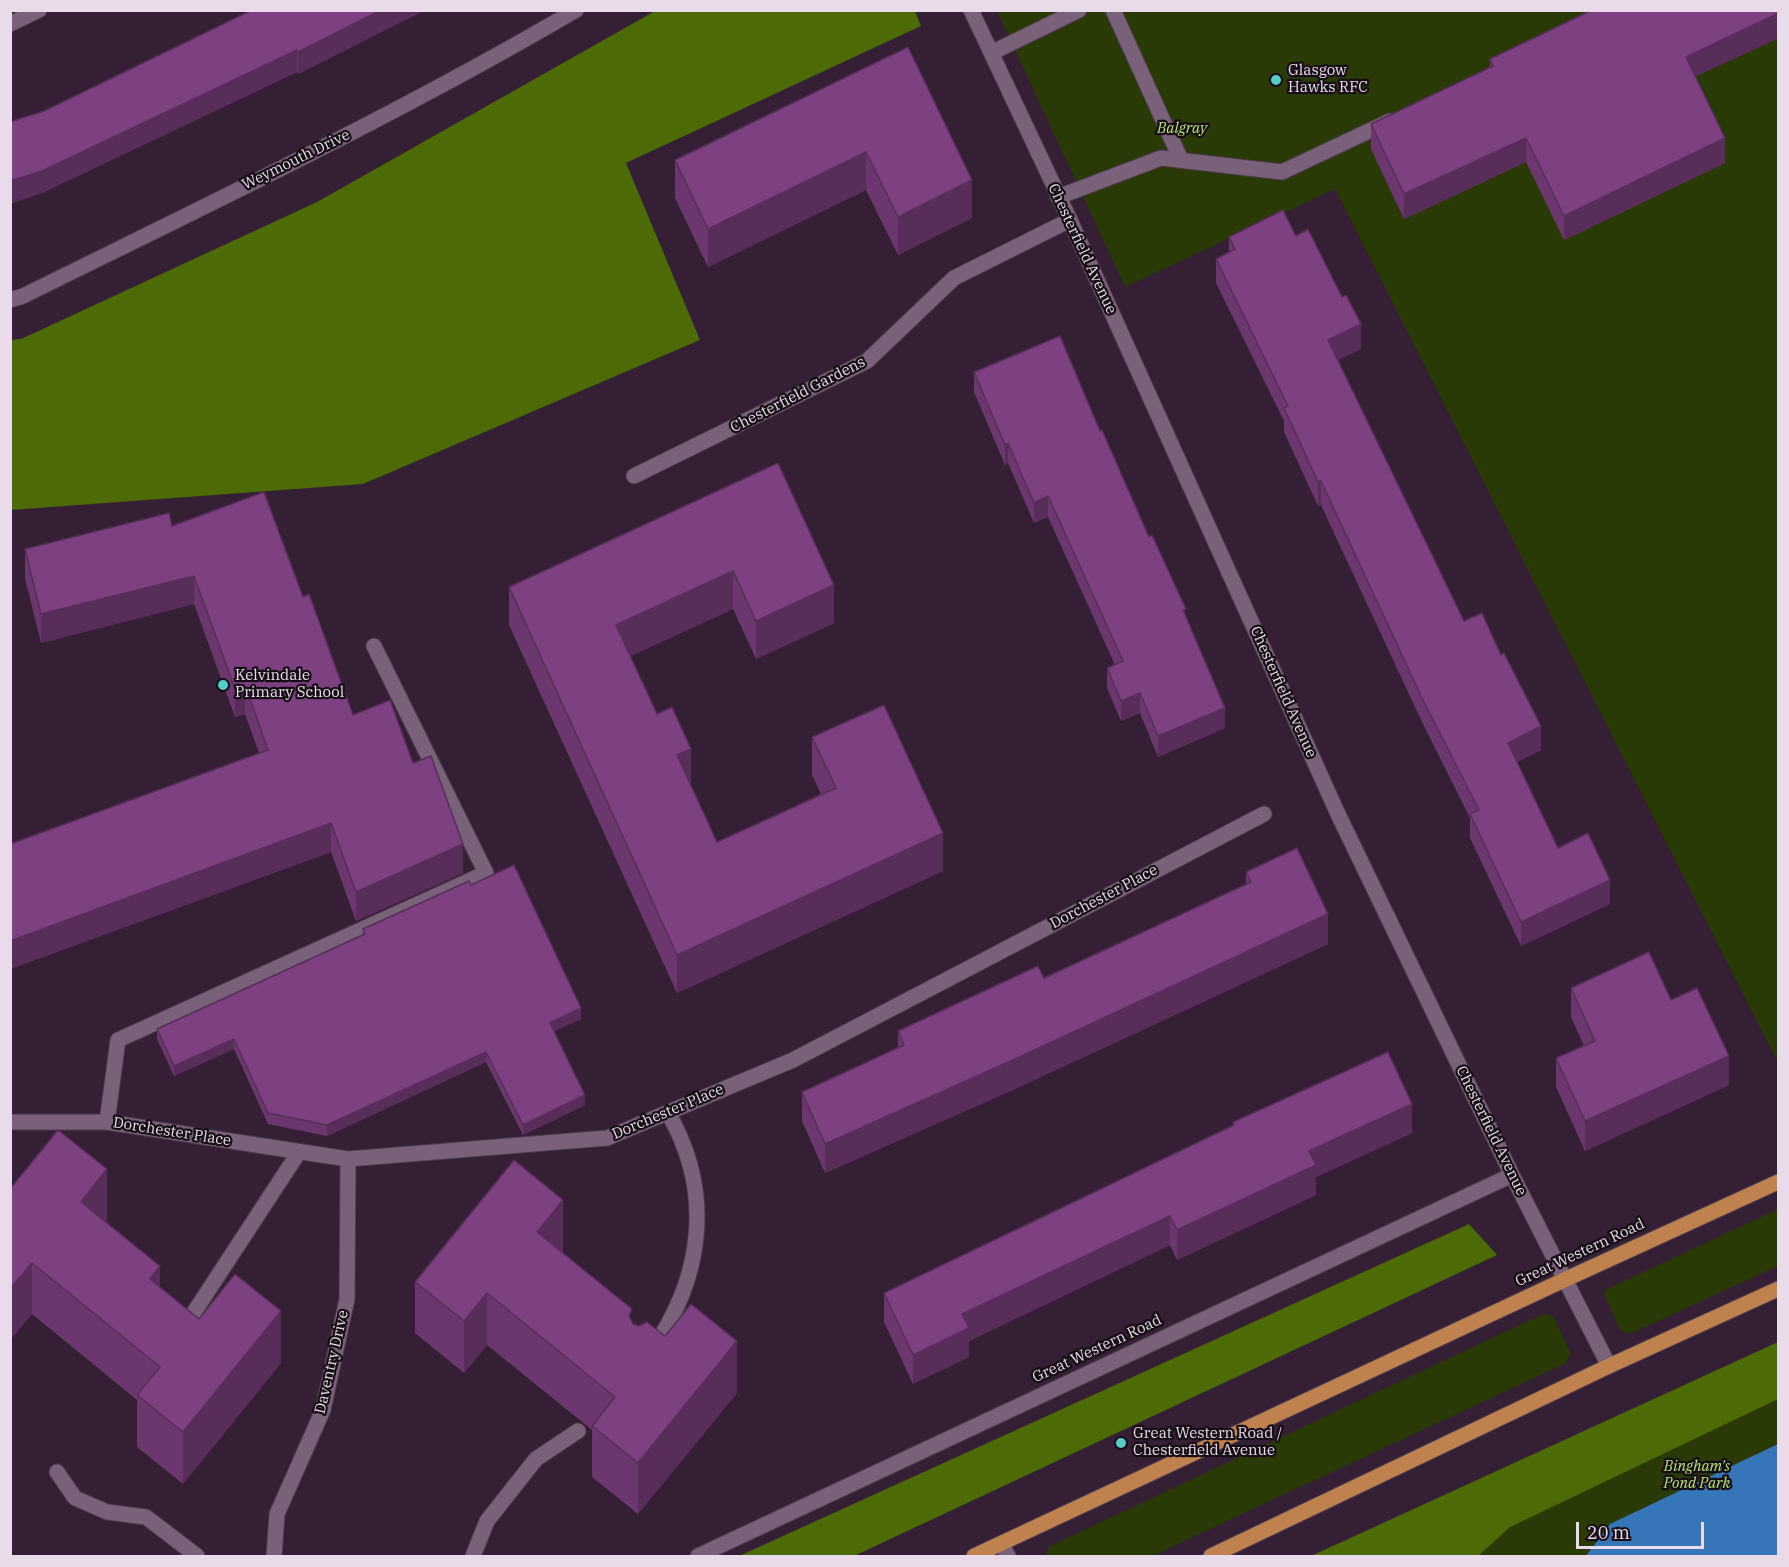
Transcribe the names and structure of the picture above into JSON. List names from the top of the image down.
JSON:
{
  "streets": {
    "main road": ["Great Western Road"],
    "street": [
      "Weymouth Drive",
      "Chesterfield Avenue",
      "Chesterfield Gardens",
      "Dorchester Place",
      "Daventry Drive"
    ]
  },
  "crossings": [
    ["Chesterfield Avenue", "Chesterfield Gardens"],
    ["Chesterfield Avenue", "Great Western Road"],
    ["Dorchester Place", "Daventry Drive"]
  ],
  "parks": ["Balgray", "Bingham's Pond Park"],
  "places": ["Glasgow Hawks RFC", "Kelvindale Primary School", "Great Western Road / Chesterfield Avenue"],
  "scale_bar": "20 m"
}
